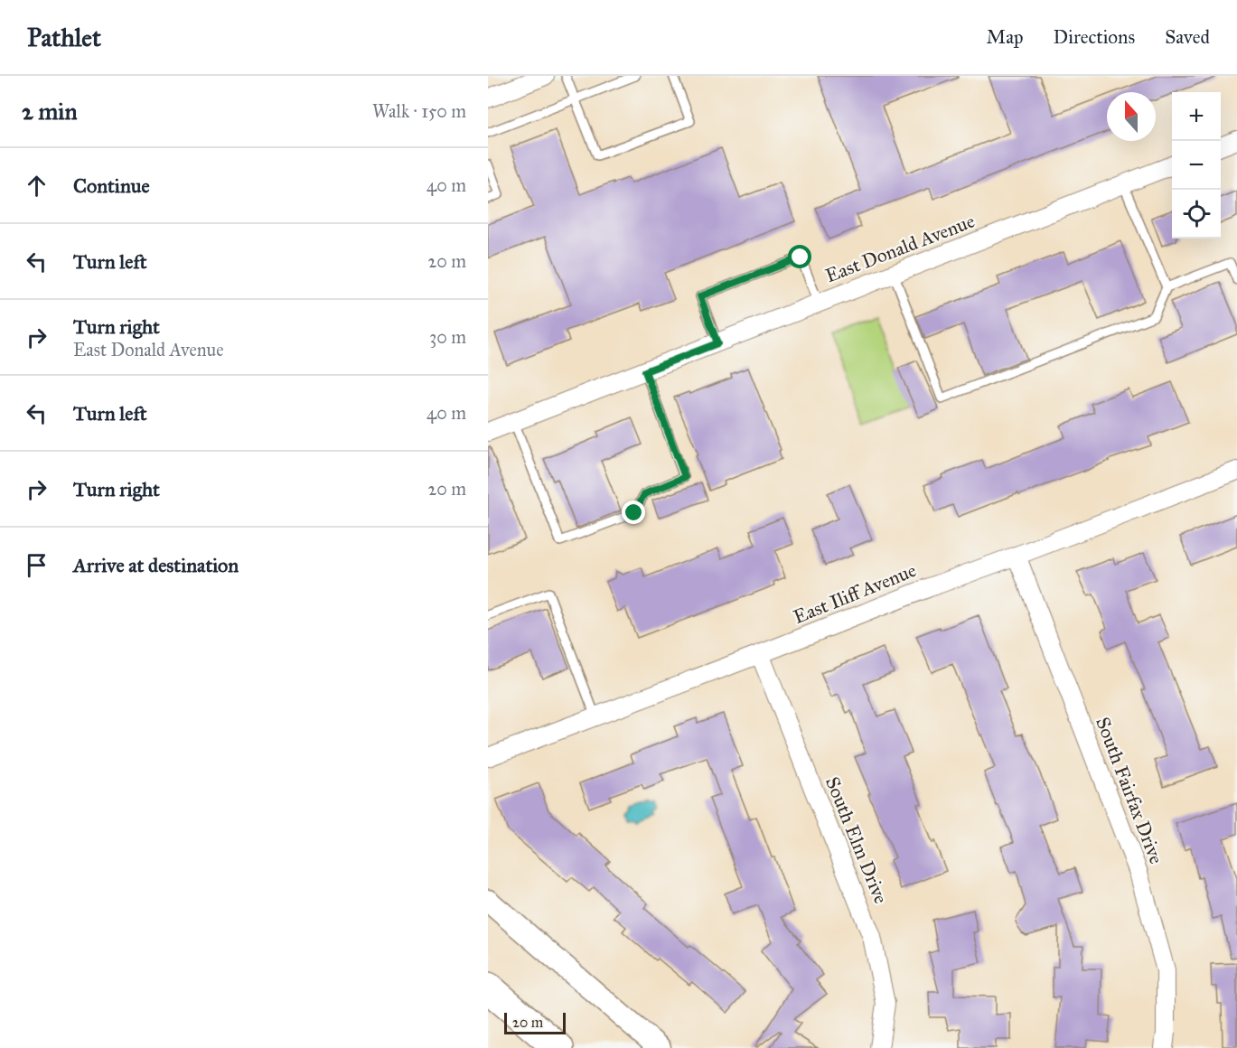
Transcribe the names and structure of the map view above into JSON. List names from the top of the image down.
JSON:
{
  "streets": {
    "street": [
      "East Donald Avenue",
      "East Iliff Avenue",
      "South Fairfax Drive",
      "South Elm Drive"
    ]
  },
  "crossings": [
    ["East Iliff Avenue", "South Fairfax Drive"],
    ["East Iliff Avenue", "South Elm Drive"]
  ],
  "scale_bar": "20 m",
  "north": "top",
  "page": {
    "header": "Pathlet",
    "nav": ["Map", "Directions", "Saved"],
    "heading": ["2 min", "Walk · 150 m"],
    "map_buttons": ["+", "−"],
    "list": [
      ["Continue", "40 m"],
      ["Turn left", "20 m"],
      ["Turn right", "East Donald Avenue", "30 m"],
      ["Turn left", "40 m"],
      ["Turn right", "20 m"],
      "Arrive at destination"
    ],
    "scale": "20 m"
  }
}
